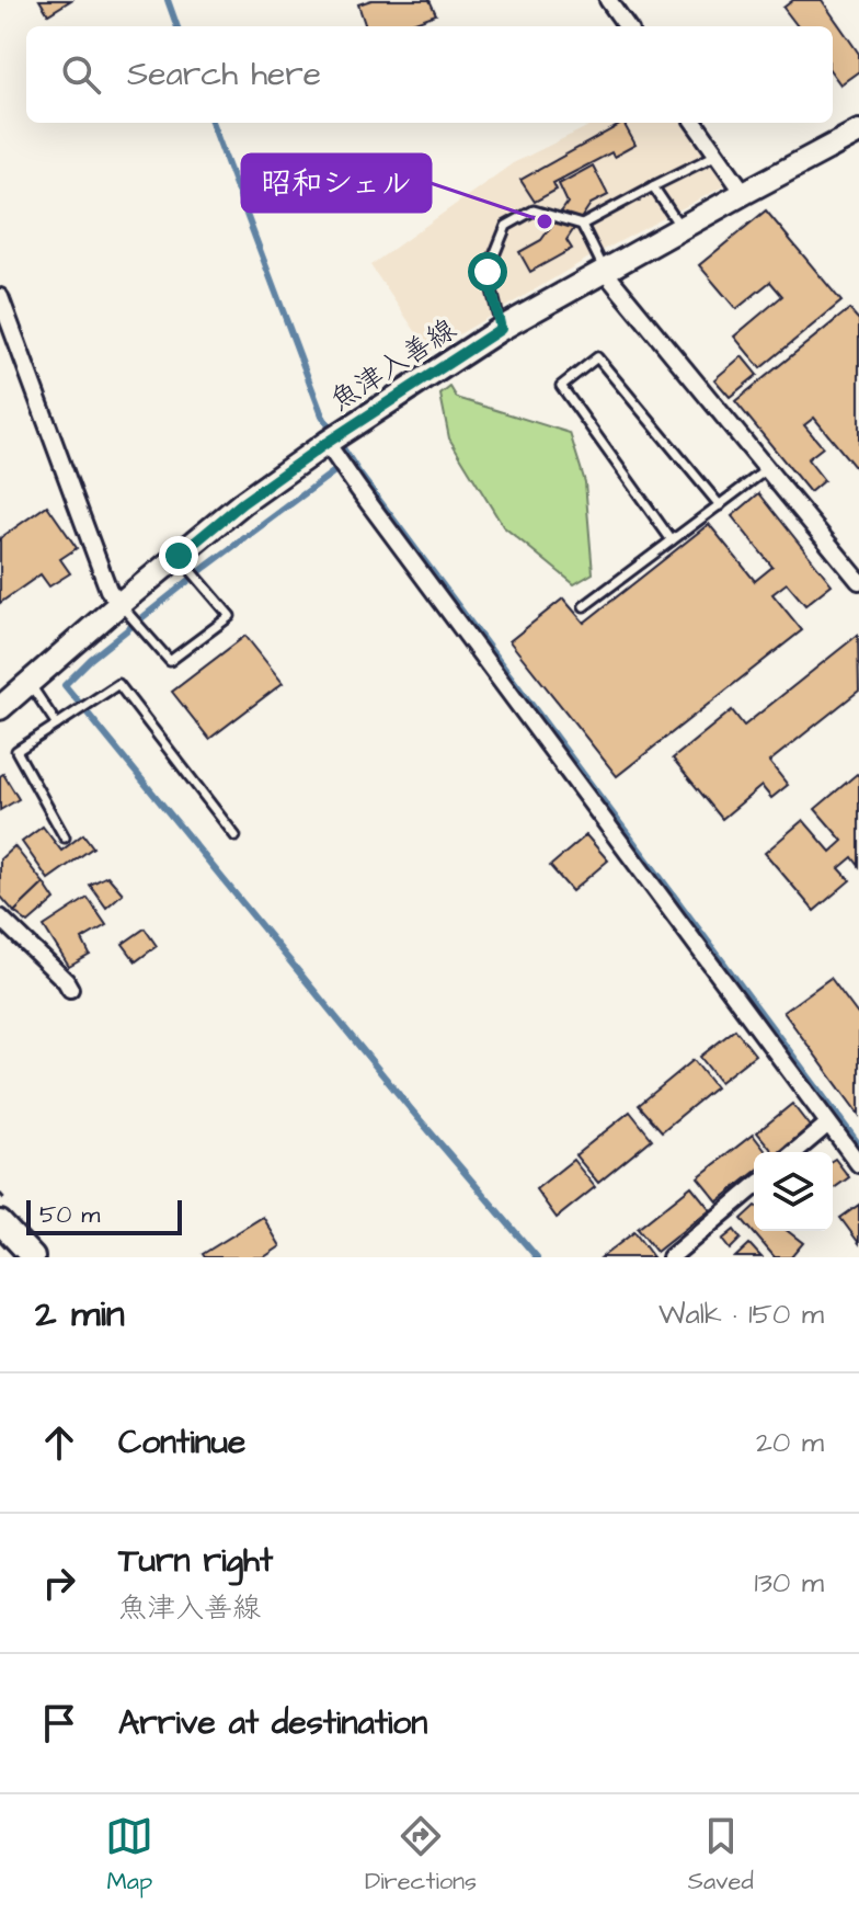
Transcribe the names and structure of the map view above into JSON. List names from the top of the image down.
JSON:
{
  "streets": {
    "main road": ["魚津入善線"]
  },
  "places": ["昭和シェル"],
  "scale_bar": "50 m",
  "page": {
    "search": "Search here",
    "scale": "50 m",
    "heading": ["2 min", "Walk · 150 m"],
    "list": [
      ["Continue", "20 m"],
      ["Turn right", "魚津入善線", "130 m"],
      "Arrive at destination"
    ],
    "nav": ["Map", "Directions", "Saved"]
  }
}
